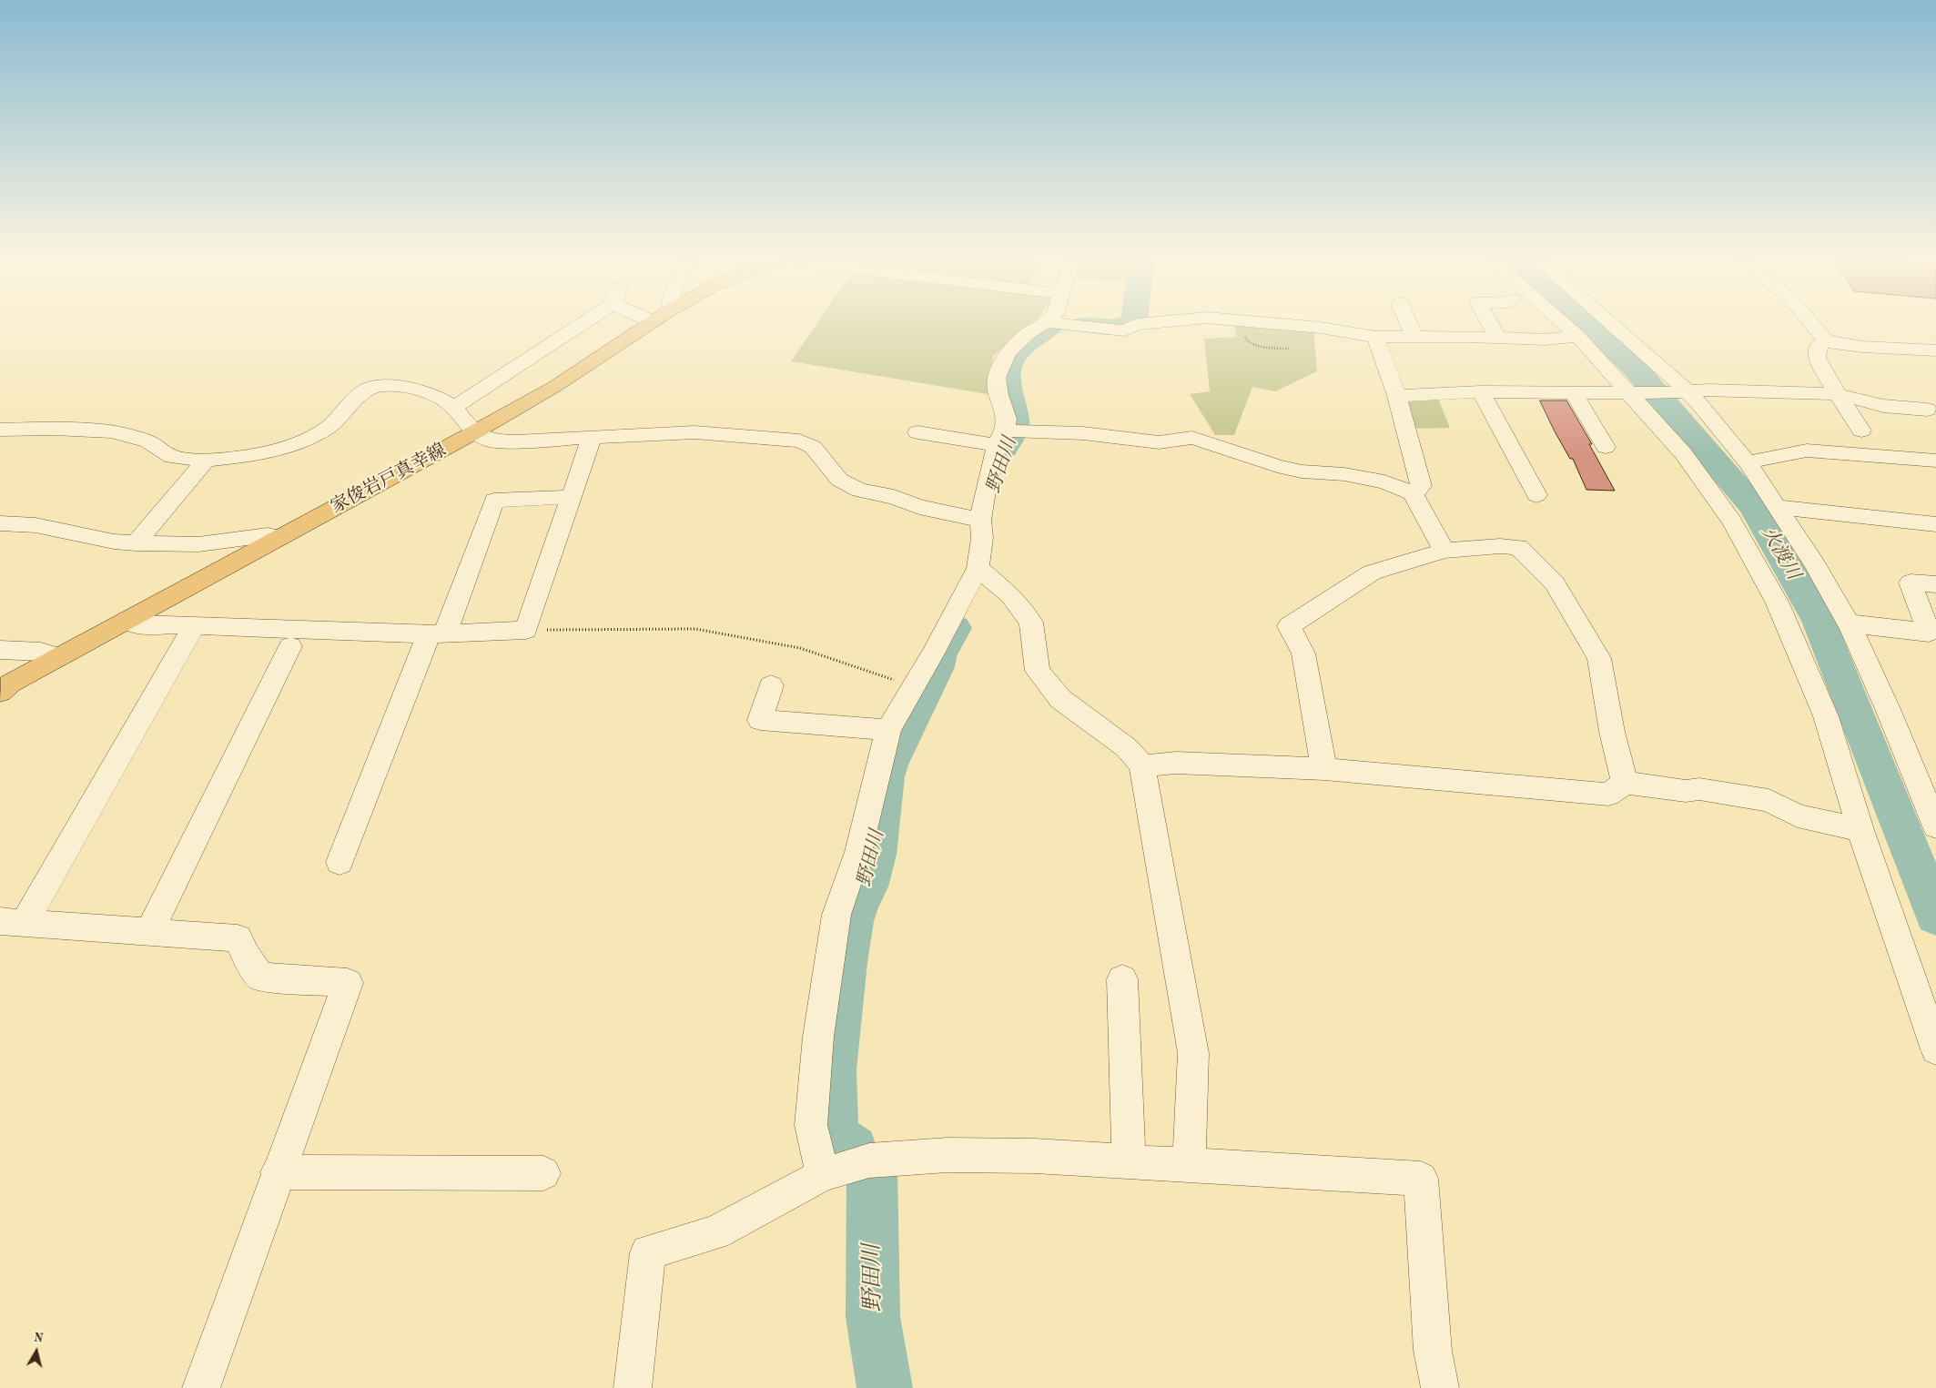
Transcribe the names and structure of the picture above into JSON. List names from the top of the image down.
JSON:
{
  "streets": {
    "main road": ["家俊岩戸真幸線"]
  },
  "water": ["野田川", "火渡川"],
  "north": "top"
}
